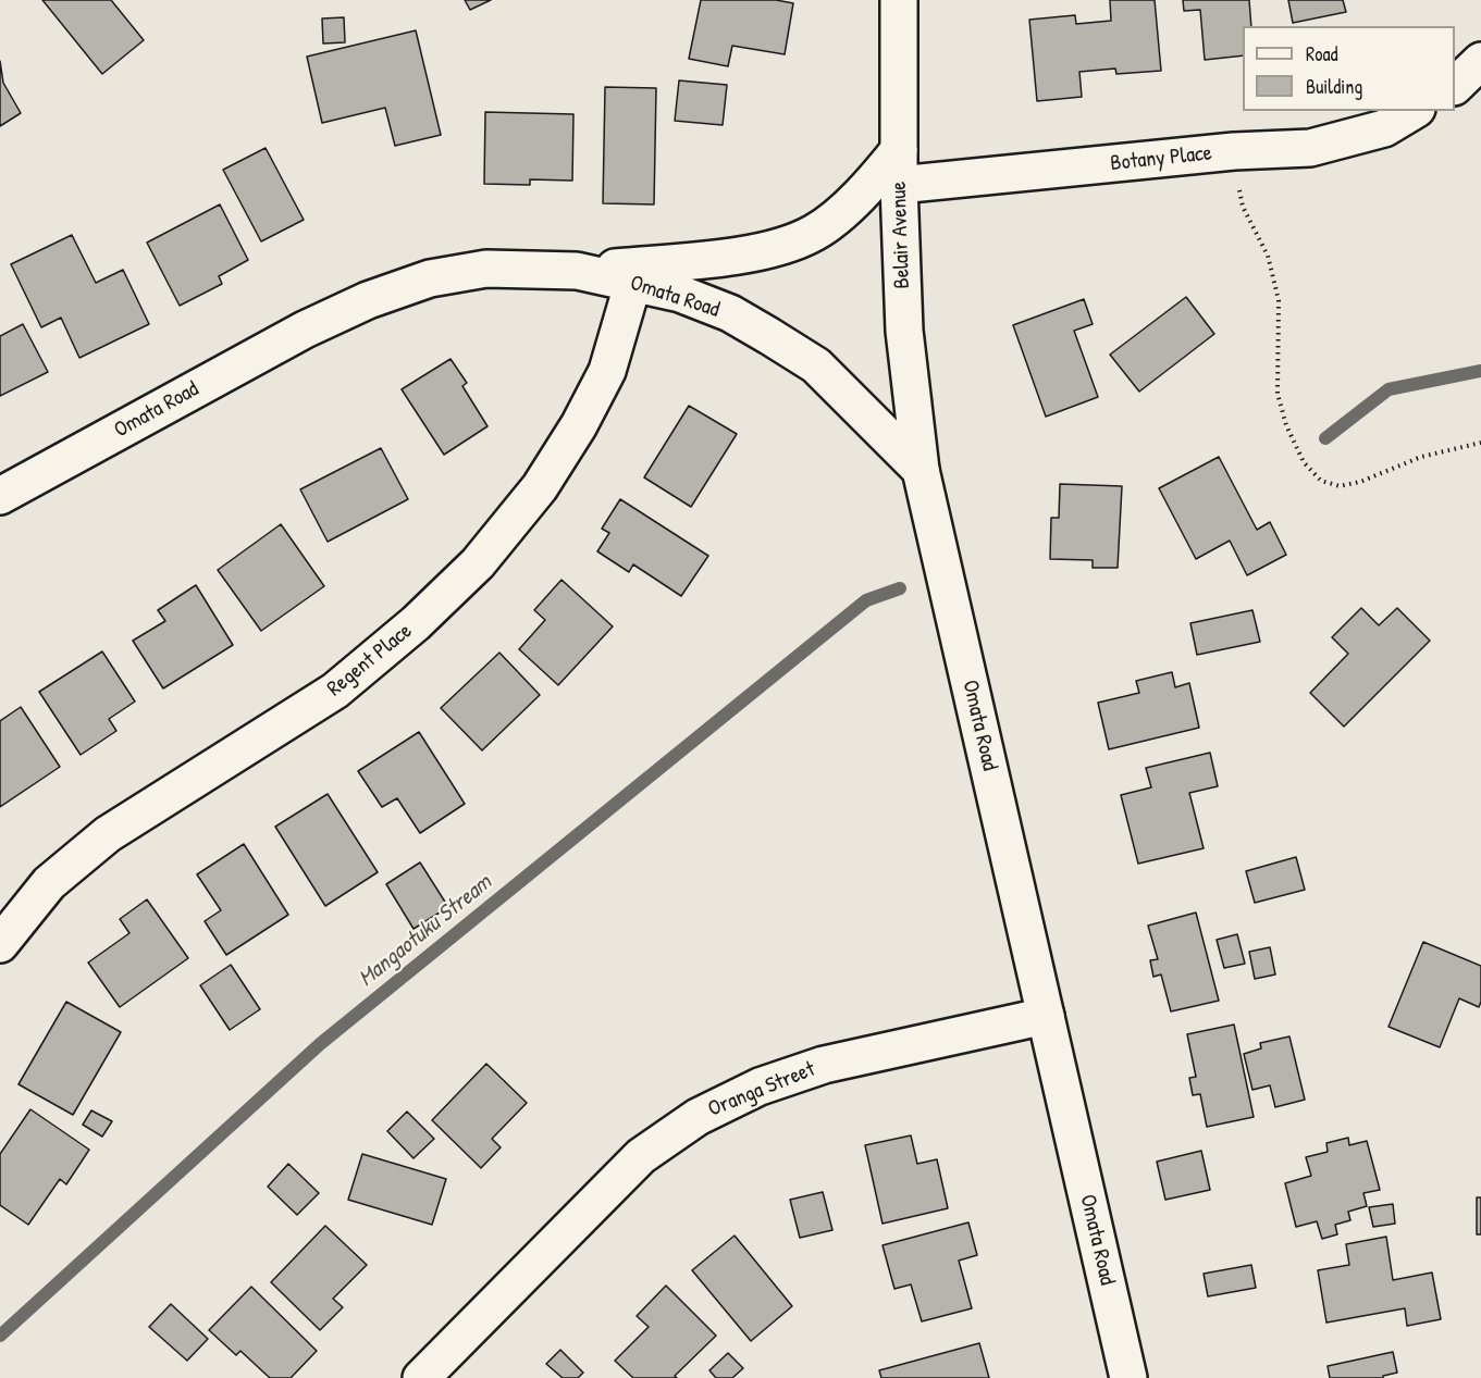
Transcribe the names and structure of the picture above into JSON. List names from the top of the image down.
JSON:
{
  "streets": {
    "street": [
      "Botany Place",
      "Belair Avenue",
      "Omata Road",
      "Regent Place",
      "Oranga Street"
    ]
  },
  "crossings": [
    ["Botany Place", "Belair Avenue"],
    ["Belair Avenue", "Omata Road"],
    ["Omata Road", "Regent Place"],
    ["Omata Road", "Oranga Street"]
  ],
  "water": ["Mangaotuku Stream"],
  "legend": ["Road", "Building"]
}
